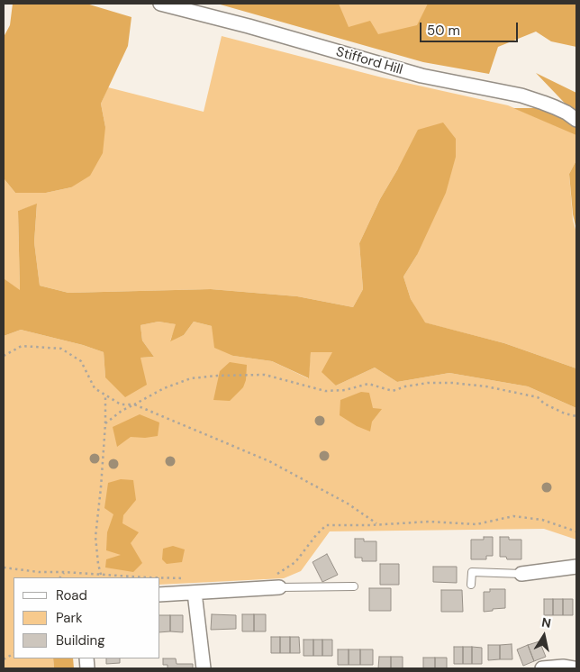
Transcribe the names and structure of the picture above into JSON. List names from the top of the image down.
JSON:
{
  "streets": {
    "street": ["Stifford Hill"]
  },
  "legend": ["Road", "Park", "Building"],
  "scale_bar": "50 m",
  "north": "top"
}
